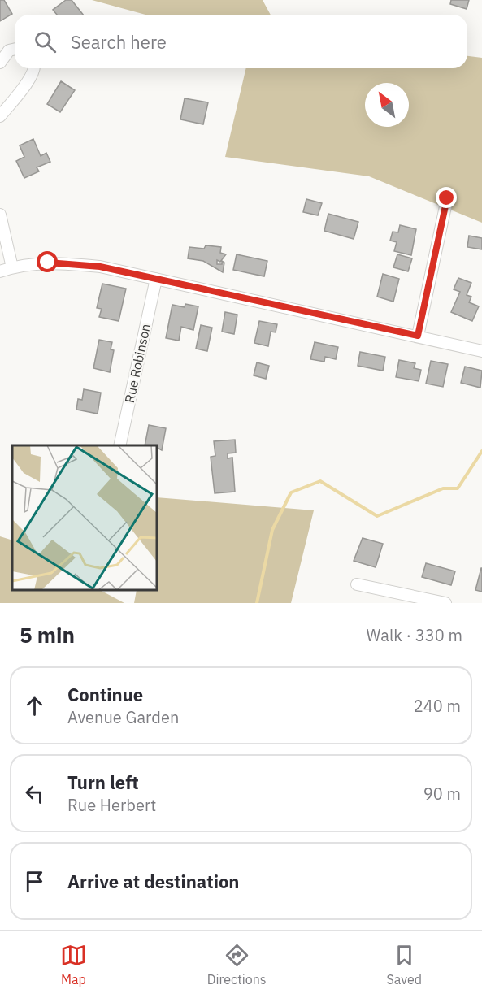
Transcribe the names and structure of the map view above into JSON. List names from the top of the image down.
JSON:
{
  "streets": {
    "street": ["Rue Robinson"]
  },
  "north": "top left",
  "page": {
    "search": "Search here",
    "heading": ["5 min", "Walk · 330 m"],
    "list": [
      ["Continue", "Avenue Garden", "240 m"],
      ["Turn left", "Rue Herbert", "90 m"],
      "Arrive at destination"
    ],
    "nav": ["Map", "Directions", "Saved"]
  }
}
